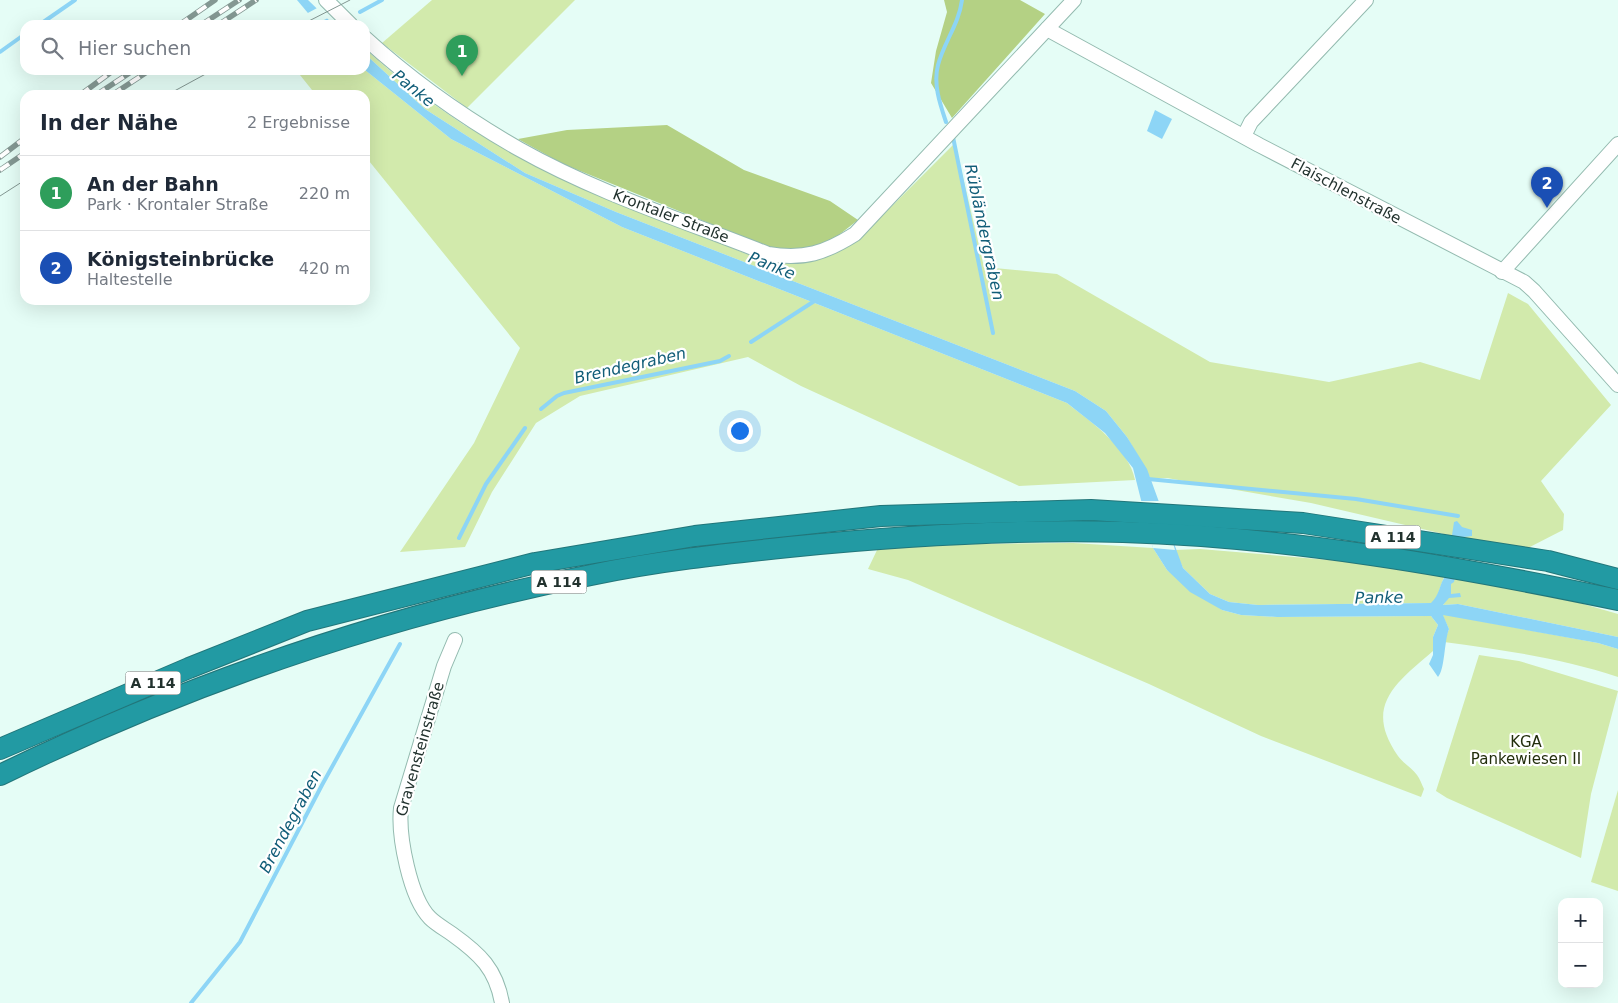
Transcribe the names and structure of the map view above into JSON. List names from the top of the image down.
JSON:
{
  "streets": {
    "highway": ["A 114"],
    "street": ["Flaischlenstraße", "Krontaler Straße", "Gravensteinstraße"]
  },
  "crossings": [
    ["Flaischlenstraße", "Krontaler Straße"]
  ],
  "water": ["Panke", "Rübländergraben", "Brendegraben"],
  "parks": ["KGA Pankewiesen II"],
  "page": {
    "search": "Hier suchen",
    "pins": ["1", "2"],
    "heading": ["In der Nähe", "2 Ergebnisse"],
    "list": [
      {
        "mark": "1",
        "name": "An der Bahn",
        "note": "Park · Krontaler Straße",
        "value": "220 m"
      },
      {
        "mark": "2",
        "name": "Königsteinbrücke",
        "note": "Haltestelle",
        "value": "420 m"
      }
    ],
    "map_buttons": ["+", "−"]
  }
}
